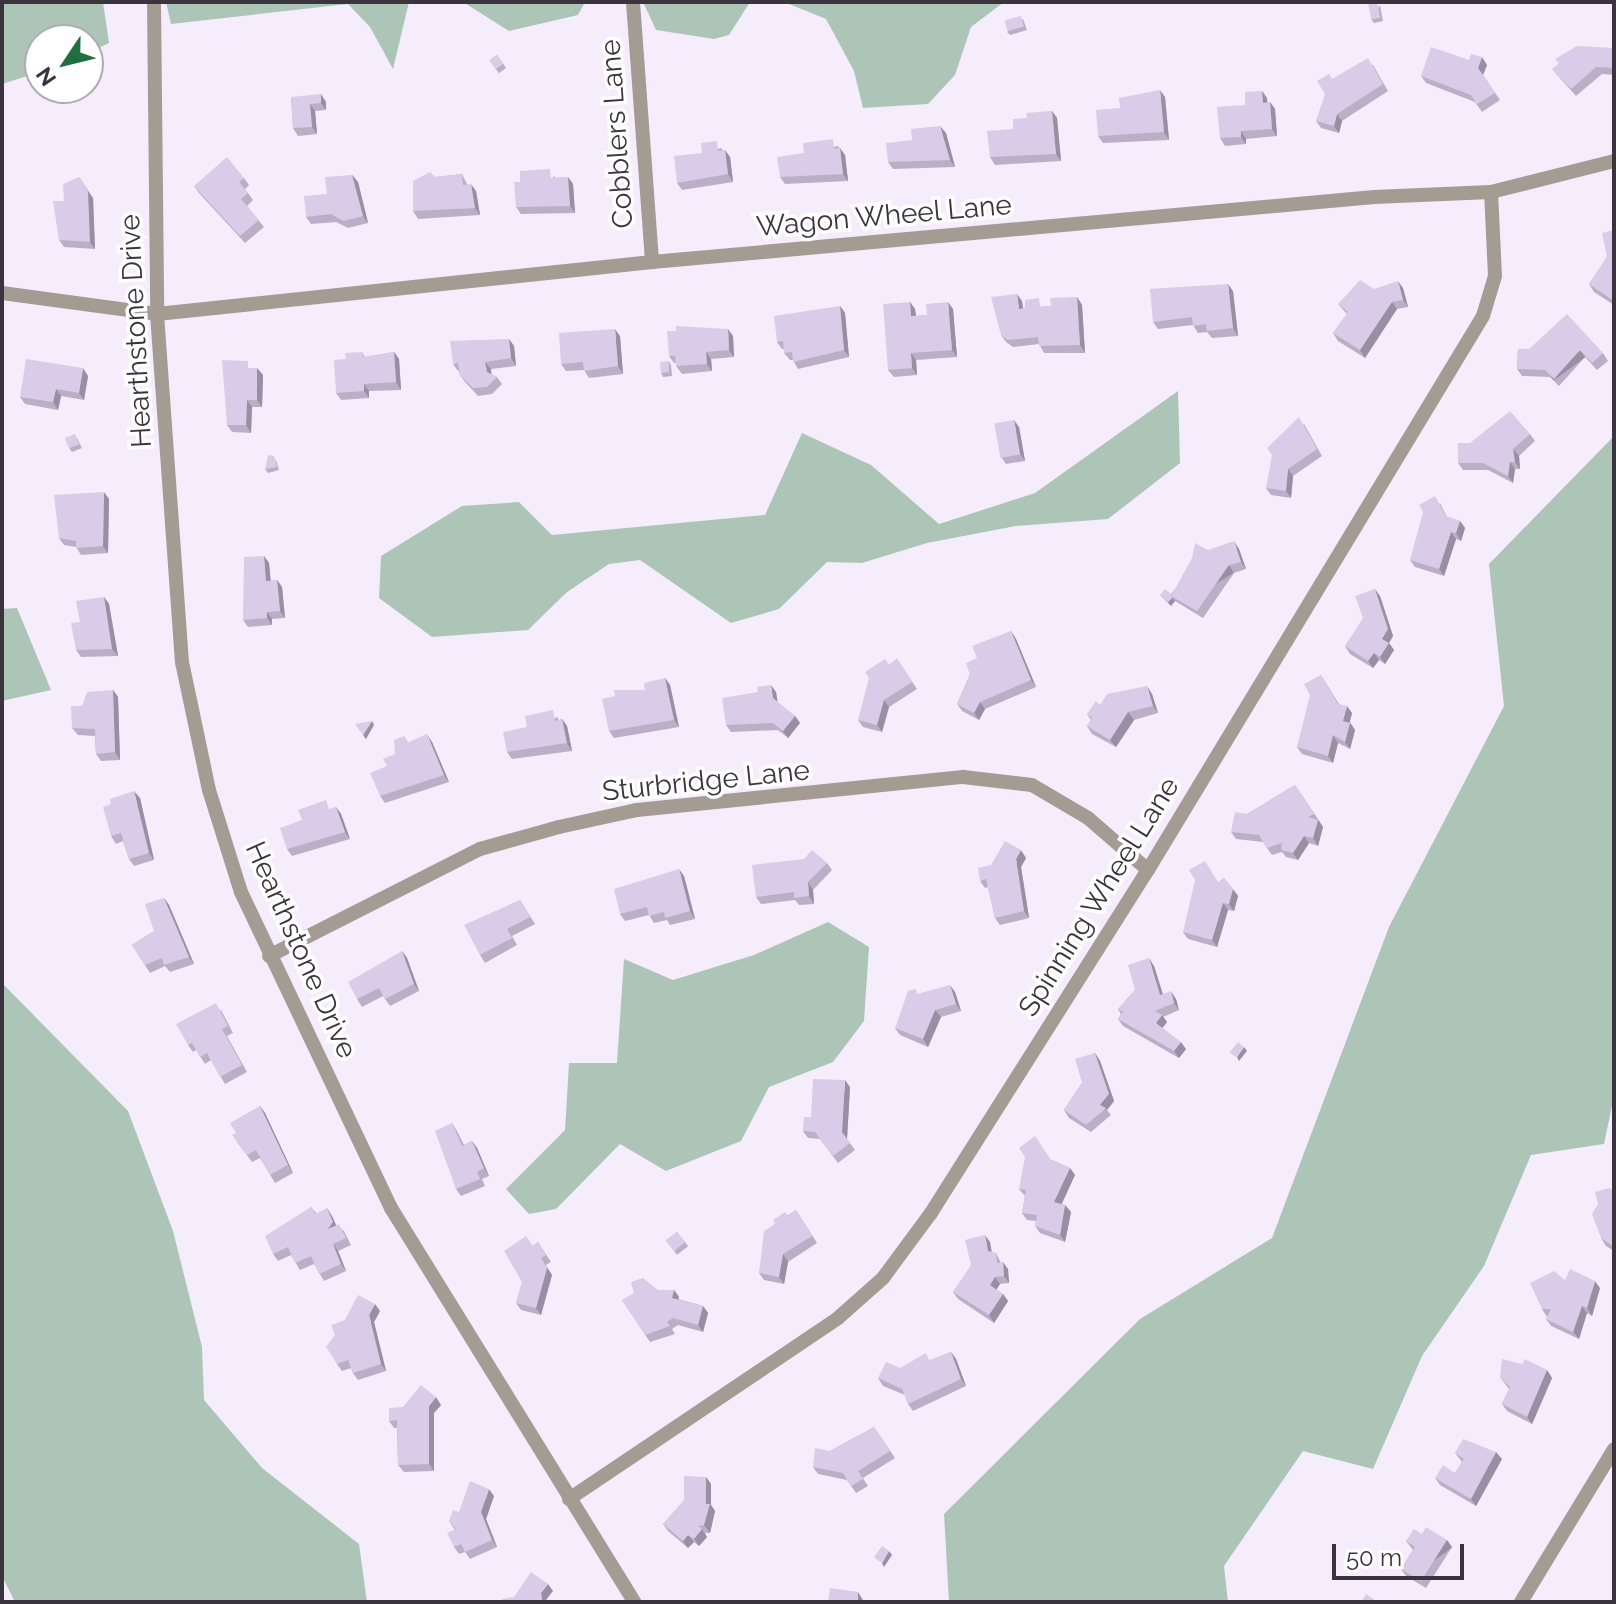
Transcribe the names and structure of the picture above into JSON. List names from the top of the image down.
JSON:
{
  "streets": {
    "street": [
      "Cobblers Lane",
      "Wagon Wheel Lane",
      "Hearthstone Drive",
      "Sturbridge Lane",
      "Spinning Wheel Lane"
    ]
  },
  "crossings": [
    ["Cobblers Lane", "Wagon Wheel Lane"],
    ["Wagon Wheel Lane", "Hearthstone Drive"],
    ["Wagon Wheel Lane", "Spinning Wheel Lane"],
    ["Hearthstone Drive", "Sturbridge Lane"],
    ["Hearthstone Drive", "Spinning Wheel Lane"],
    ["Sturbridge Lane", "Spinning Wheel Lane"]
  ],
  "scale_bar": "50 m",
  "north": "bottom left"
}
